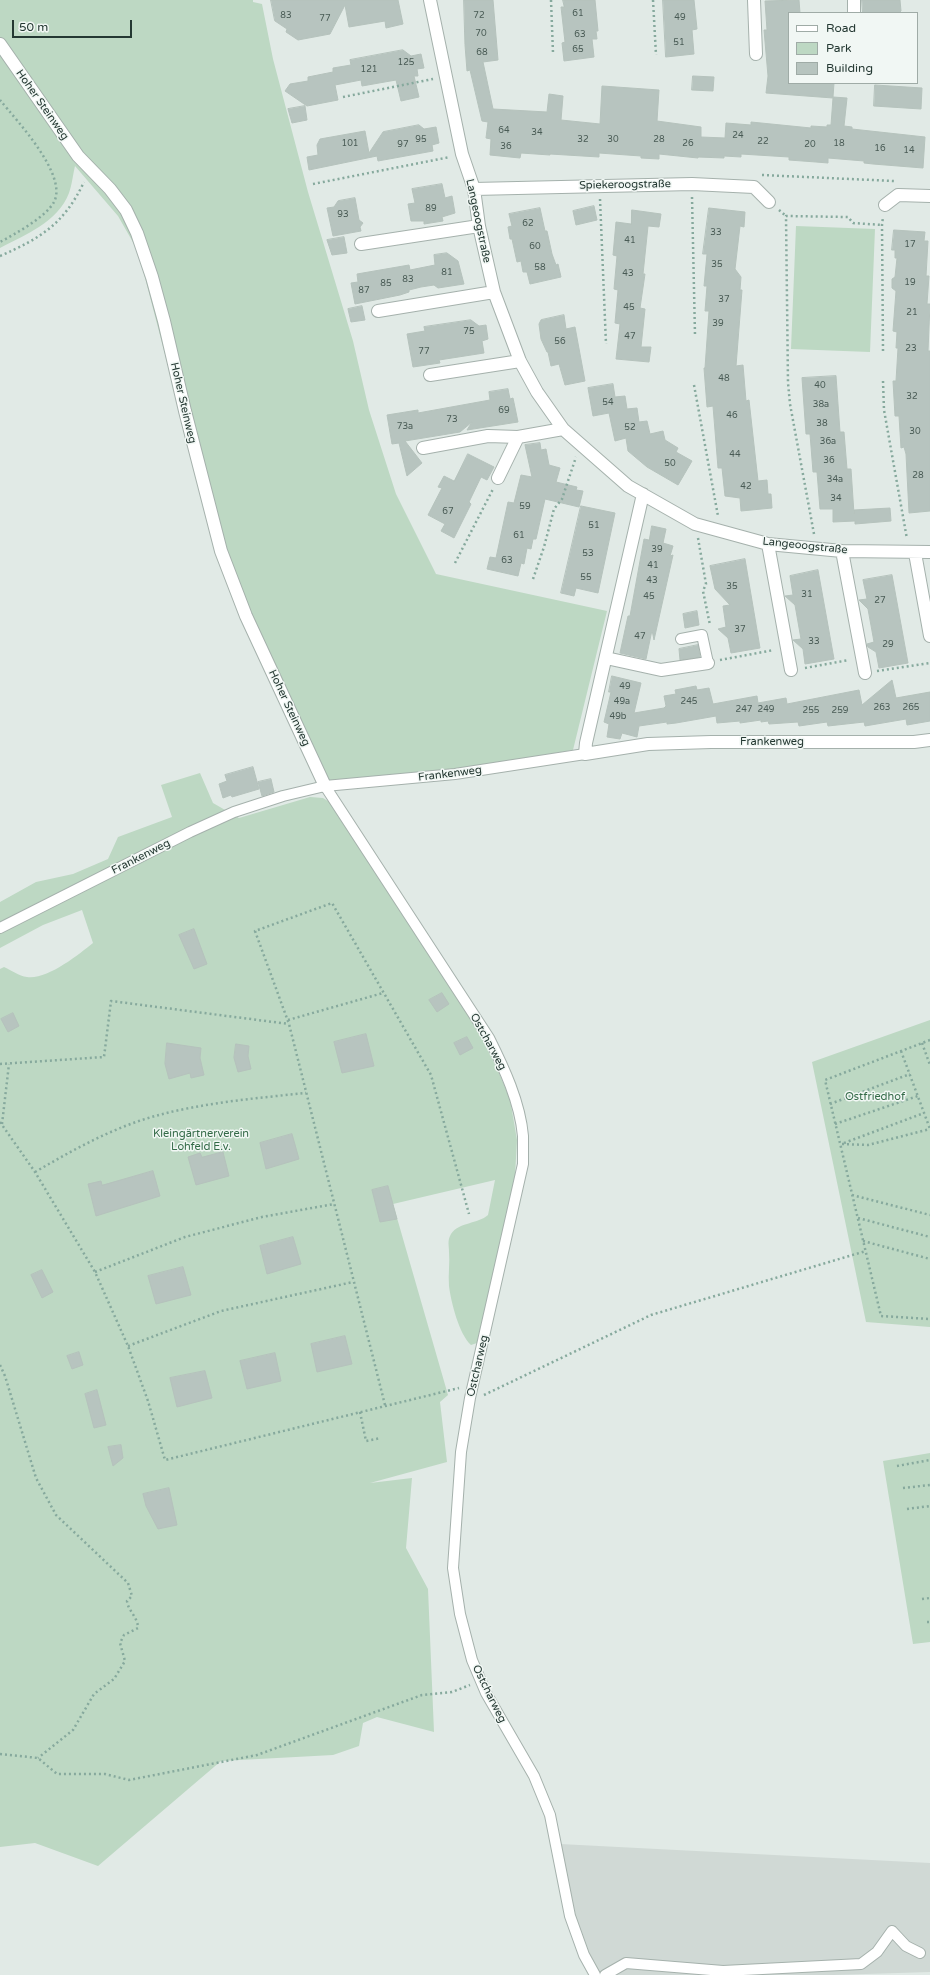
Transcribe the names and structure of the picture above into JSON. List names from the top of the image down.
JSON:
{
  "streets": {
    "street": [
      "Hoher Steinweg",
      "Spiekeroogstraße",
      "Langeoogstraße",
      "Frankenweg"
    ],
    "lane": ["Ostcharweg"]
  },
  "crossings": [
    ["Hoher Steinweg", "Frankenweg"],
    ["Hoher Steinweg", "Ostcharweg"],
    ["Spiekeroogstraße", "Langeoogstraße"],
    ["Frankenweg", "Ostcharweg"]
  ],
  "parks": ["Ostfriedhof", "Kleingärtnerverein Lohfeld E.v."],
  "house_numbers": [
    "61",
    "83",
    "72",
    "49",
    "77",
    "70",
    "63",
    "51",
    "65",
    "68",
    "125",
    "121",
    "64",
    "34",
    "24",
    "95",
    "32",
    "30",
    "28",
    "22",
    "101",
    "26",
    "18",
    "97",
    "20",
    "36",
    "16",
    "14",
    "89",
    "93",
    "62",
    "33",
    "41",
    "17",
    "60",
    "35",
    "58",
    "81",
    "43",
    "83",
    "19",
    "85",
    "87",
    "37",
    "45",
    "21",
    "39",
    "75",
    "47",
    "56",
    "23",
    "77",
    "48",
    "40",
    "32",
    "54",
    "38a",
    "69",
    "46",
    "73",
    "38",
    "73a",
    "52",
    "30",
    "36a",
    "44",
    "36",
    "50",
    "28",
    "34a",
    "42",
    "34",
    "59",
    "67",
    "51",
    "61",
    "39",
    "53",
    "63",
    "41",
    "55",
    "43",
    "35",
    "31",
    "45",
    "27",
    "37",
    "47",
    "33",
    "29",
    "49",
    "49a",
    "245",
    "263",
    "265",
    "247",
    "249",
    "255",
    "259",
    "49b"
  ],
  "legend": ["Road", "Park", "Building"],
  "scale_bar": "50 m"
}
